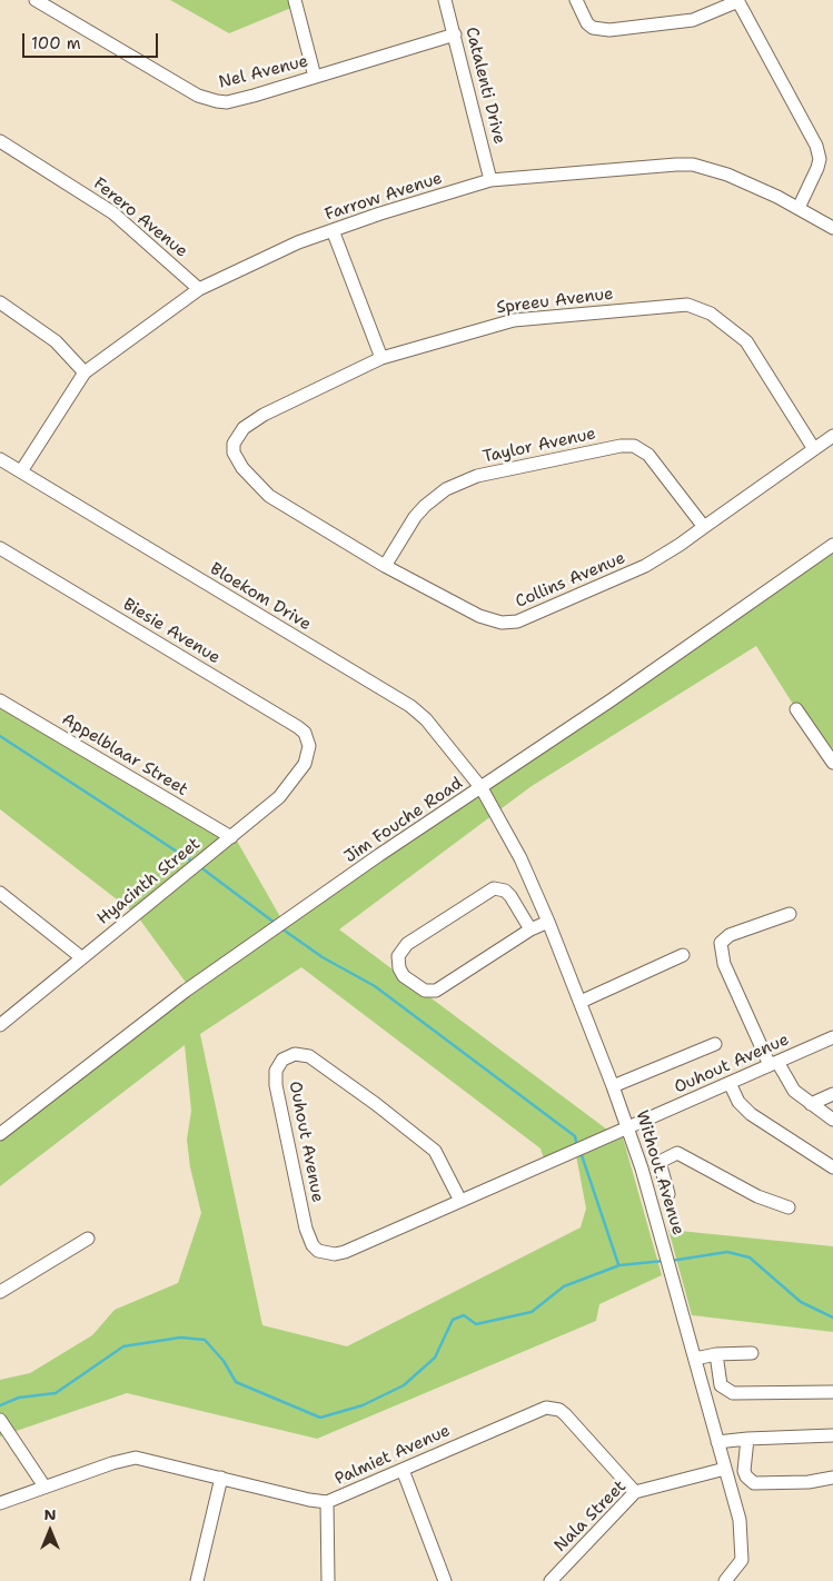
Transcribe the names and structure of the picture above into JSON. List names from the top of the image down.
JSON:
{
  "streets": {
    "street": [
      "Nel Avenue",
      "Catalenti Drive",
      "Farrow Avenue",
      "Ferero Avenue",
      "Spreeu Avenue",
      "Taylor Avenue",
      "Collins Avenue",
      "Bloekom Drive",
      "Biesie Avenue",
      "Appelblaar Street",
      "Jim Fouche Road",
      "Hyacinth Street",
      "Ouhout Avenue",
      "Without Avenue",
      "Palmiet Avenue",
      "Nala Street"
    ]
  },
  "crossings": [
    ["Nel Avenue", "Catalenti Drive"],
    ["Catalenti Drive", "Farrow Avenue"],
    ["Farrow Avenue", "Ferero Avenue"],
    ["Farrow Avenue", "Bloekom Drive"],
    ["Spreeu Avenue", "Collins Avenue"],
    ["Taylor Avenue", "Collins Avenue"],
    ["Bloekom Drive", "Jim Fouche Road"],
    ["Bloekom Drive", "Without Avenue"],
    ["Biesie Avenue", "Hyacinth Street"],
    ["Appelblaar Street", "Hyacinth Street"],
    ["Jim Fouche Road", "Without Avenue"],
    ["Ouhout Avenue", "Without Avenue"],
    ["Without Avenue", "Nala Street"],
    ["Palmiet Avenue", "Nala Street"]
  ],
  "scale_bar": "100 m",
  "north": "top"
}
